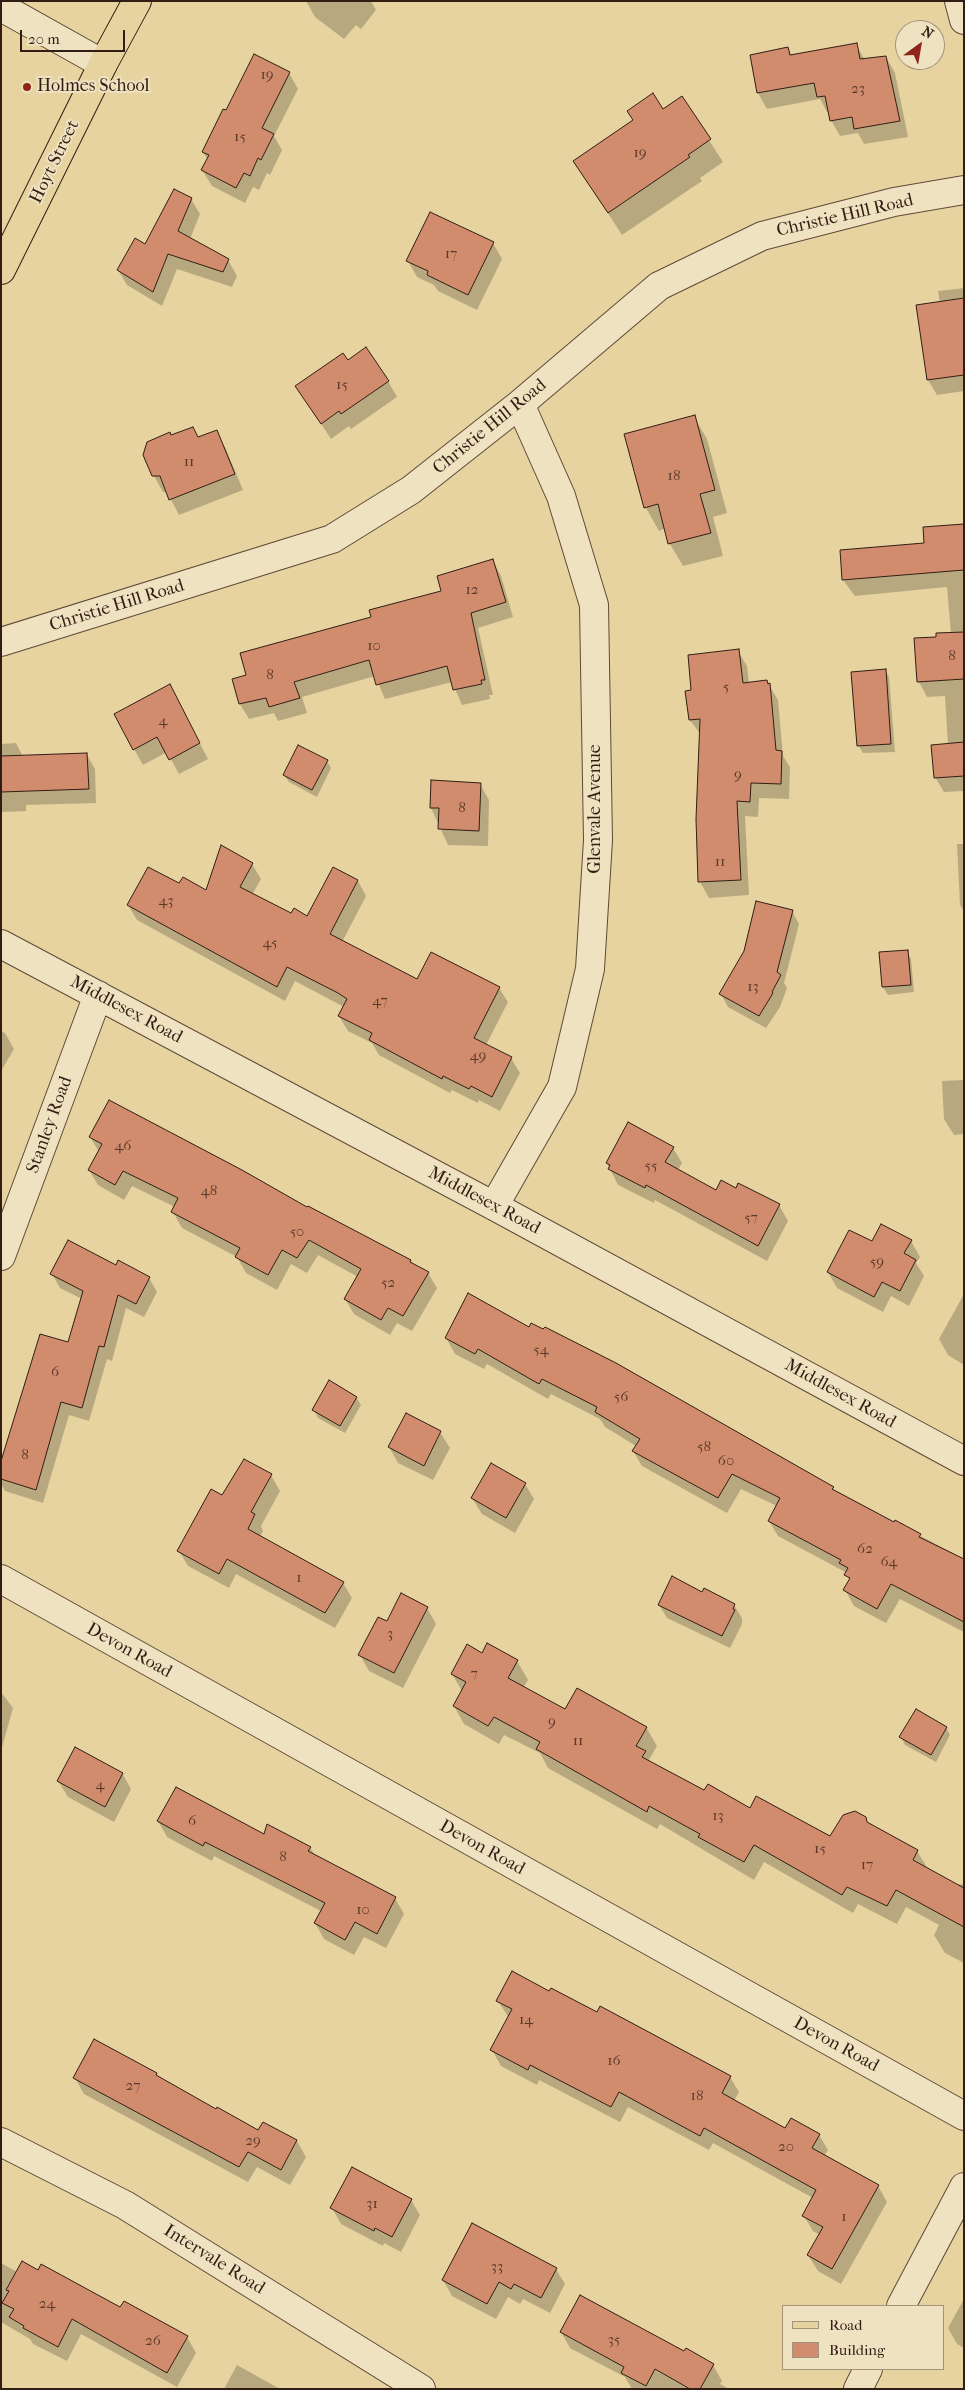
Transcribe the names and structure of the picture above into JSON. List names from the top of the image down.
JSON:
{
  "streets": {
    "main road": ["Hoyt Street"],
    "street": [
      "Christie Hill Road",
      "Glenvale Avenue",
      "Middlesex Road",
      "Stanley Road",
      "Devon Road",
      "Intervale Road"
    ]
  },
  "crossings": [
    ["Christie Hill Road", "Glenvale Avenue"],
    ["Glenvale Avenue", "Middlesex Road"],
    ["Middlesex Road", "Stanley Road"]
  ],
  "places": ["Holmes School"],
  "house_numbers": [
    "19",
    "23",
    "15",
    "19",
    "17",
    "15",
    "11",
    "18",
    "12",
    "10",
    "8",
    "8",
    "5",
    "4",
    "9",
    "8",
    "11",
    "43",
    "45",
    "13",
    "47",
    "49",
    "46",
    "55",
    "48",
    "57",
    "50",
    "59",
    "52",
    "54",
    "6",
    "56",
    "58",
    "8",
    "60",
    "62",
    "64",
    "1",
    "3",
    "7",
    "9",
    "11",
    "4",
    "13",
    "6",
    "15",
    "8",
    "17",
    "10",
    "14",
    "16",
    "27",
    "18",
    "29",
    "20",
    "31",
    "1",
    "33",
    "24",
    "35",
    "26"
  ],
  "legend": ["Road", "Building"],
  "scale_bar": "20 m",
  "north": "top right"
}
